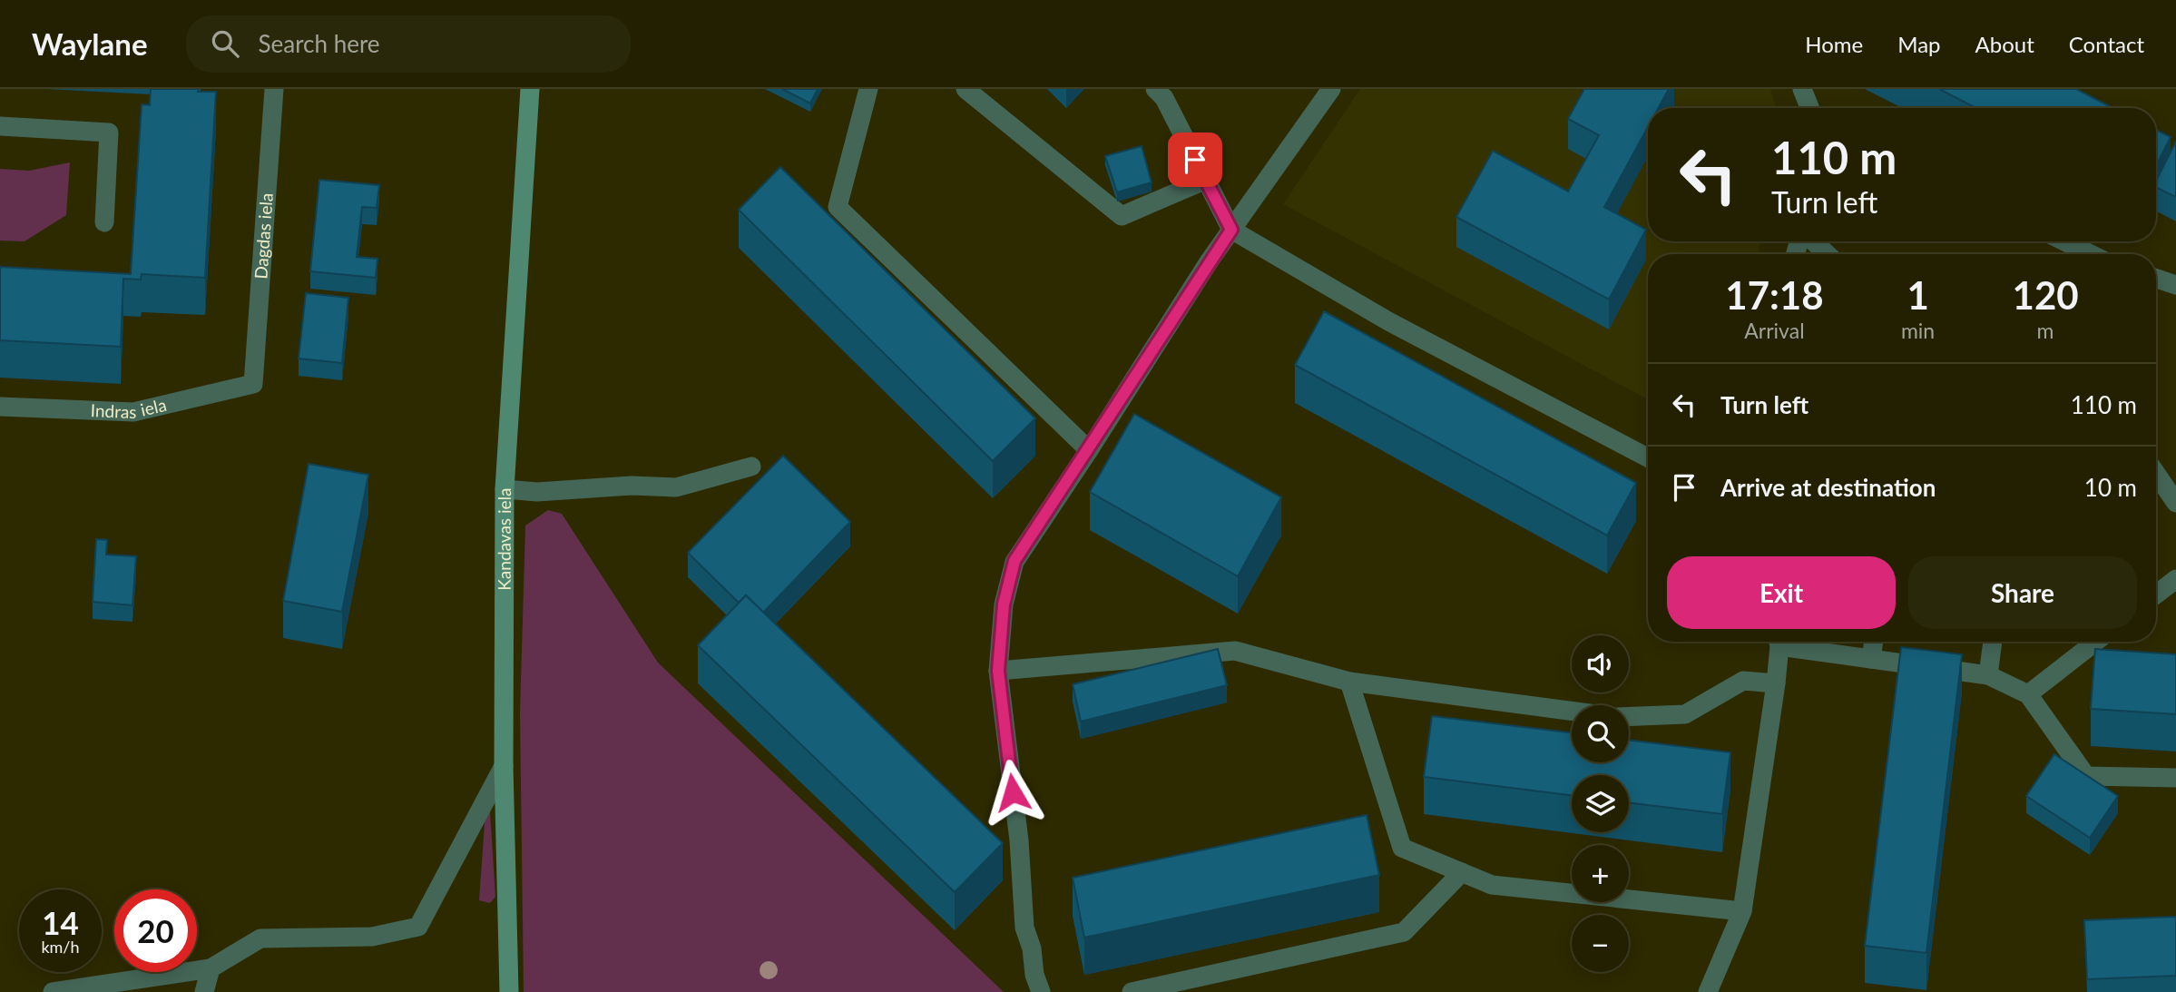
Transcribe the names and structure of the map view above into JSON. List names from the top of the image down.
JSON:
{
  "streets": {
    "street": ["Dagdas iela", "Indras iela", "Kandavas iela"]
  },
  "crossings": [
    ["Dagdas iela", "Indras iela"]
  ],
  "page": {
    "header": "Waylane",
    "search": "Search here",
    "nav": [
      "Home",
      "Map",
      "About",
      "Contact"
    ],
    "turn": ["110 m", "Turn left"],
    "eta": [
      "17:18",
      "Arrival",
      "1",
      "min",
      "120",
      "m"
    ],
    "list": [
      {
        "name": "Turn left",
        "value": "110 m"
      },
      {
        "name": "Arrive at destination",
        "value": "10 m"
      }
    ],
    "buttons": ["Exit", "Share"],
    "map_buttons": ["+", "−"],
    "speed": "14 km/h",
    "limit": "20"
  }
}
